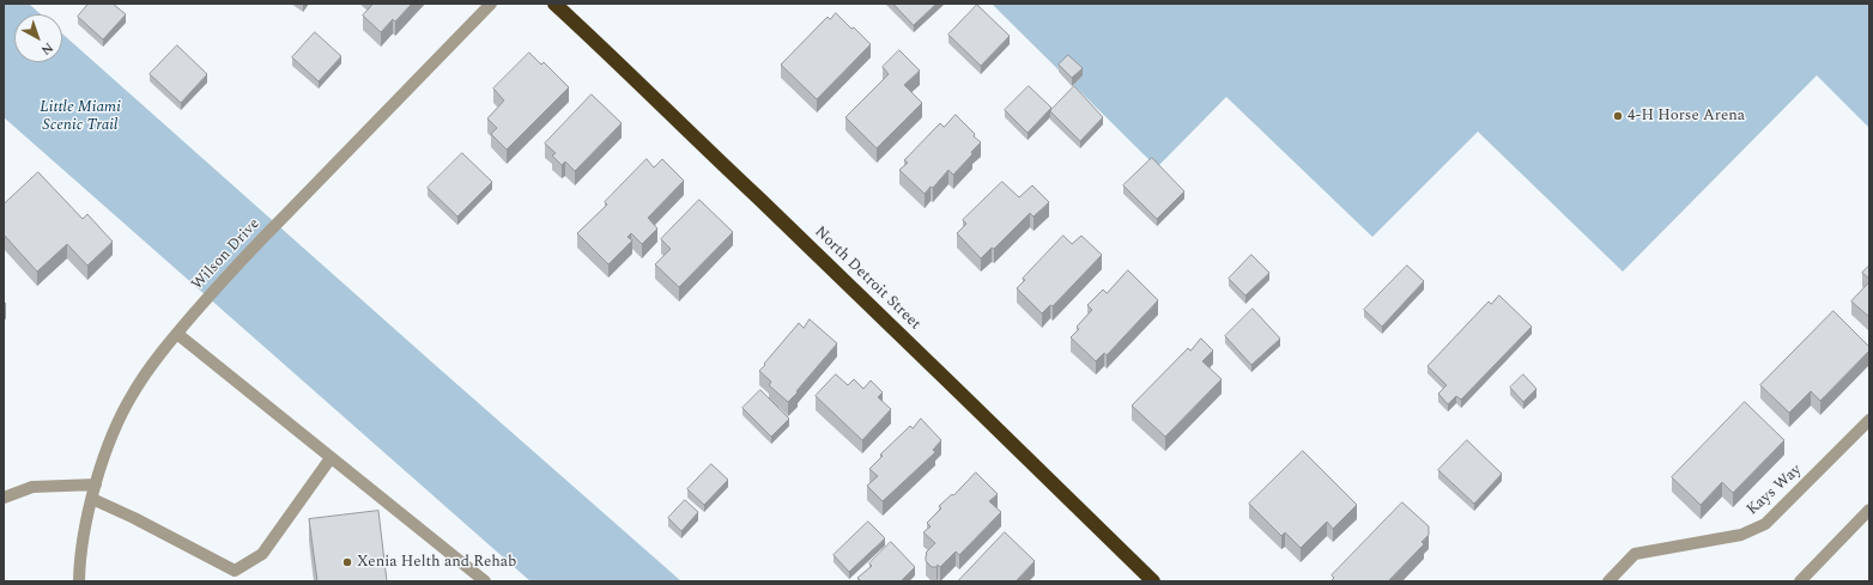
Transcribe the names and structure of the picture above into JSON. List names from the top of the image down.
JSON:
{
  "streets": {
    "highway": ["North Detroit Street"],
    "street": ["Wilson Drive", "Kays Way"]
  },
  "parks": ["Little Miami Scenic Trail"],
  "places": ["4-H Horse Arena", "Xenia Helth and Rehab"],
  "north": "bottom right"
}
